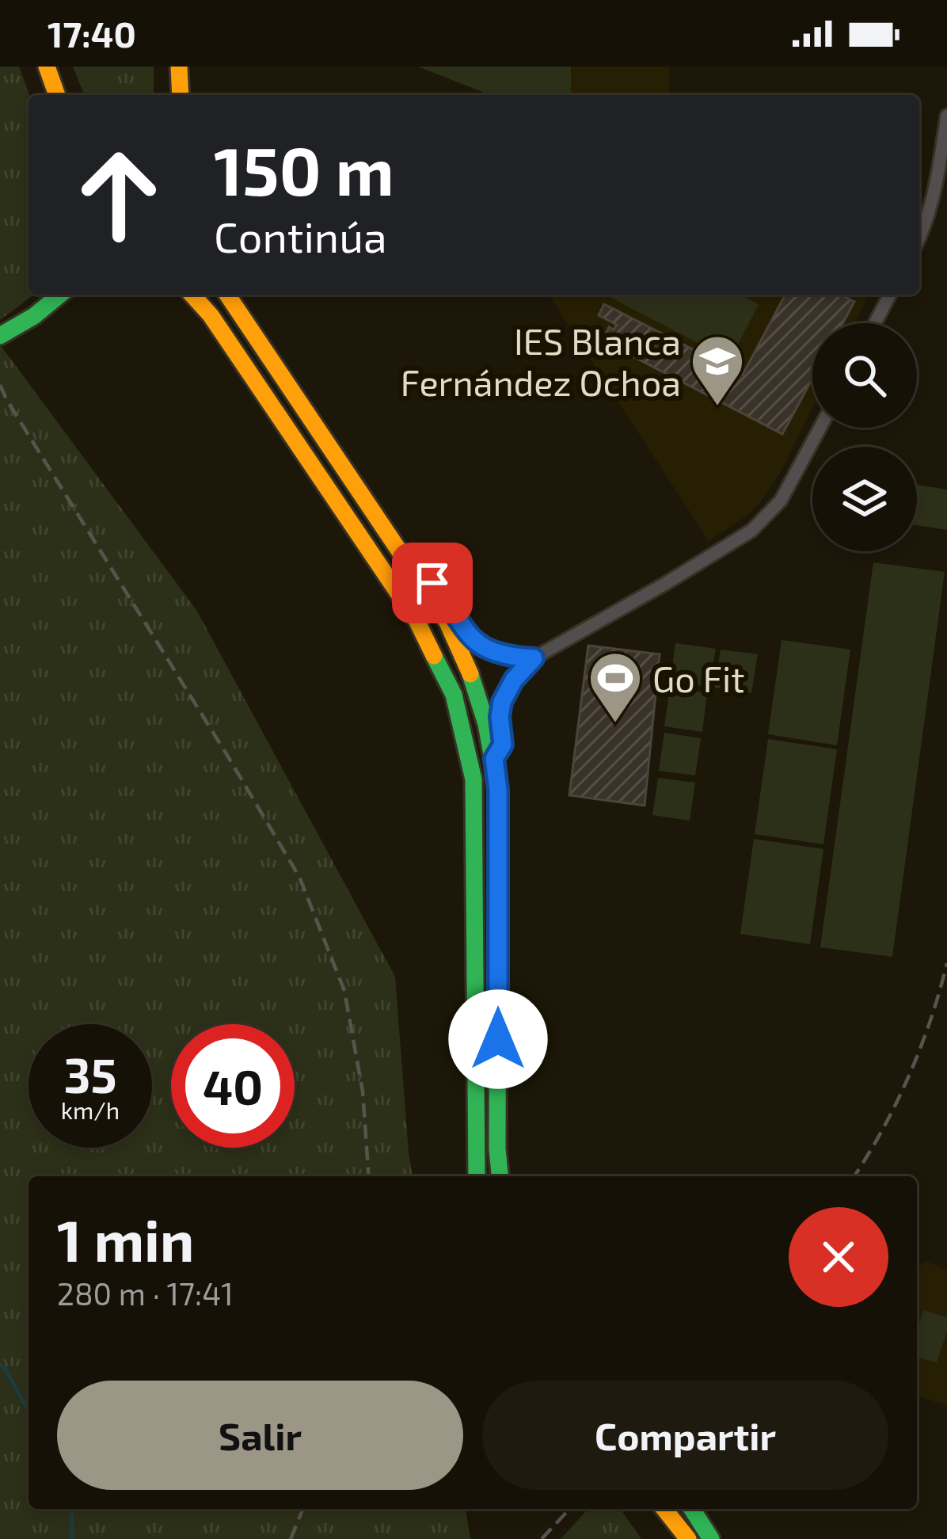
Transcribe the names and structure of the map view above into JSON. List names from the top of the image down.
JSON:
{
  "places": {
    "school or university": ["IES Blanca Fernández Ochoa"],
    "sports": ["Go Fit"]
  },
  "page": {
    "status": "17:40",
    "turn": ["150 m", "Continúa"],
    "speed": "35 km/h",
    "limit": "40",
    "heading": ["1 min", "280 m · 17:41"],
    "buttons": ["Salir", "Compartir"]
  }
}
